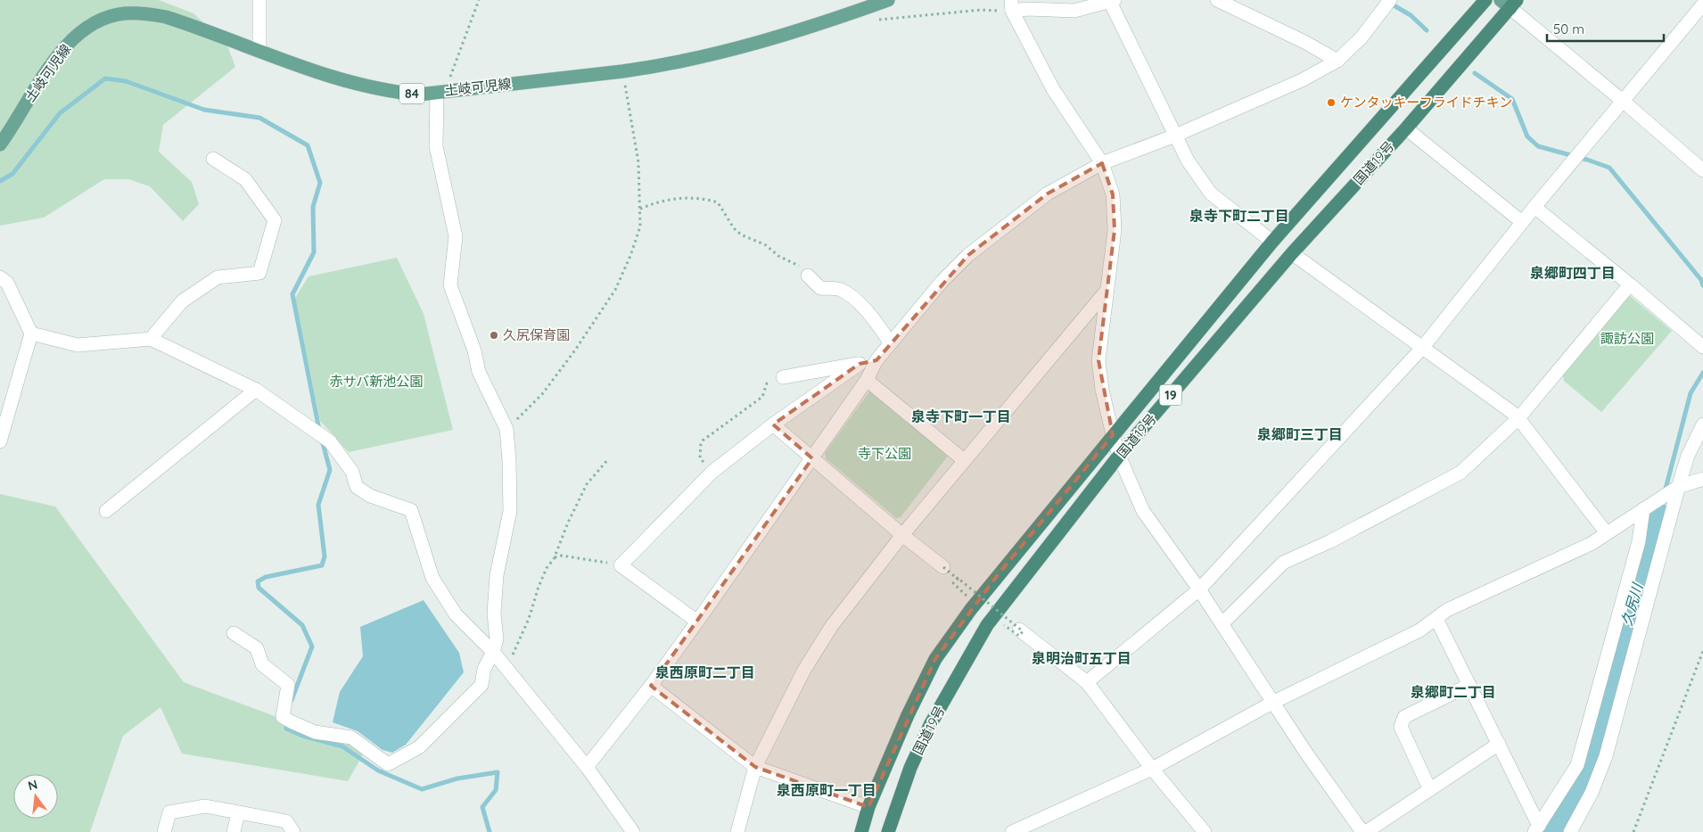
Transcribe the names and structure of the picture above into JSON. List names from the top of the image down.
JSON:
{
  "streets": {
    "highway": ["国道19号", "19"],
    "main road": ["土岐可児線", "84"]
  },
  "districts": [
    "泉寺下町二丁目",
    "泉郷町四丁目",
    "泉寺下町一丁目",
    "泉郷町三丁目",
    "泉明治町五丁目",
    "泉西原町二丁目",
    "泉郷町二丁目",
    "泉西原町一丁目"
  ],
  "water": ["久尻川"],
  "parks": ["諏訪公園", "赤サバ新池公園", "寺下公園"],
  "places": ["ケンタッキーフライドチキン", "久尻保育園"],
  "scale_bar": "50 m",
  "north": "top"
}
